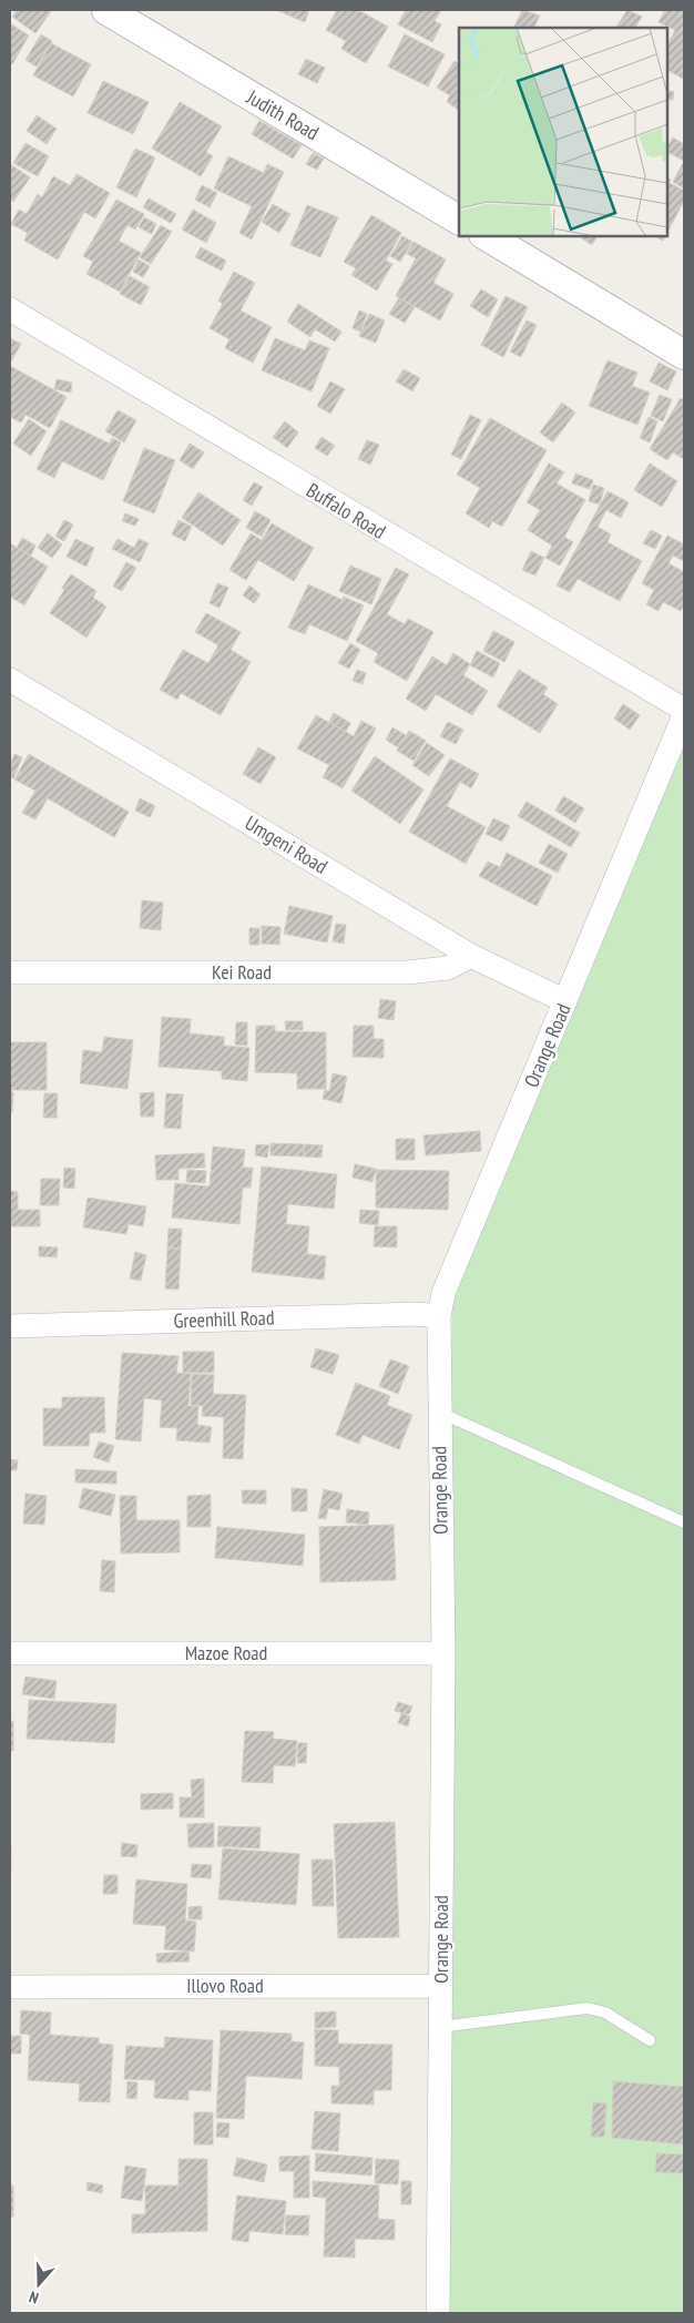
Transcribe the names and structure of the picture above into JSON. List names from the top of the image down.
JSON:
{
  "streets": {
    "street": [
      "Judith Road",
      "Buffalo Road",
      "Umgeni Road",
      "Kei Road",
      "Orange Road",
      "Greenhill Road",
      "Mazoe Road",
      "Illovo Road"
    ]
  },
  "crossings": [
    ["Umgeni Road", "Kei Road"],
    ["Umgeni Road", "Orange Road"],
    ["Orange Road", "Greenhill Road"],
    ["Orange Road", "Mazoe Road"],
    ["Orange Road", "Illovo Road"]
  ],
  "north": "bottom"
}
